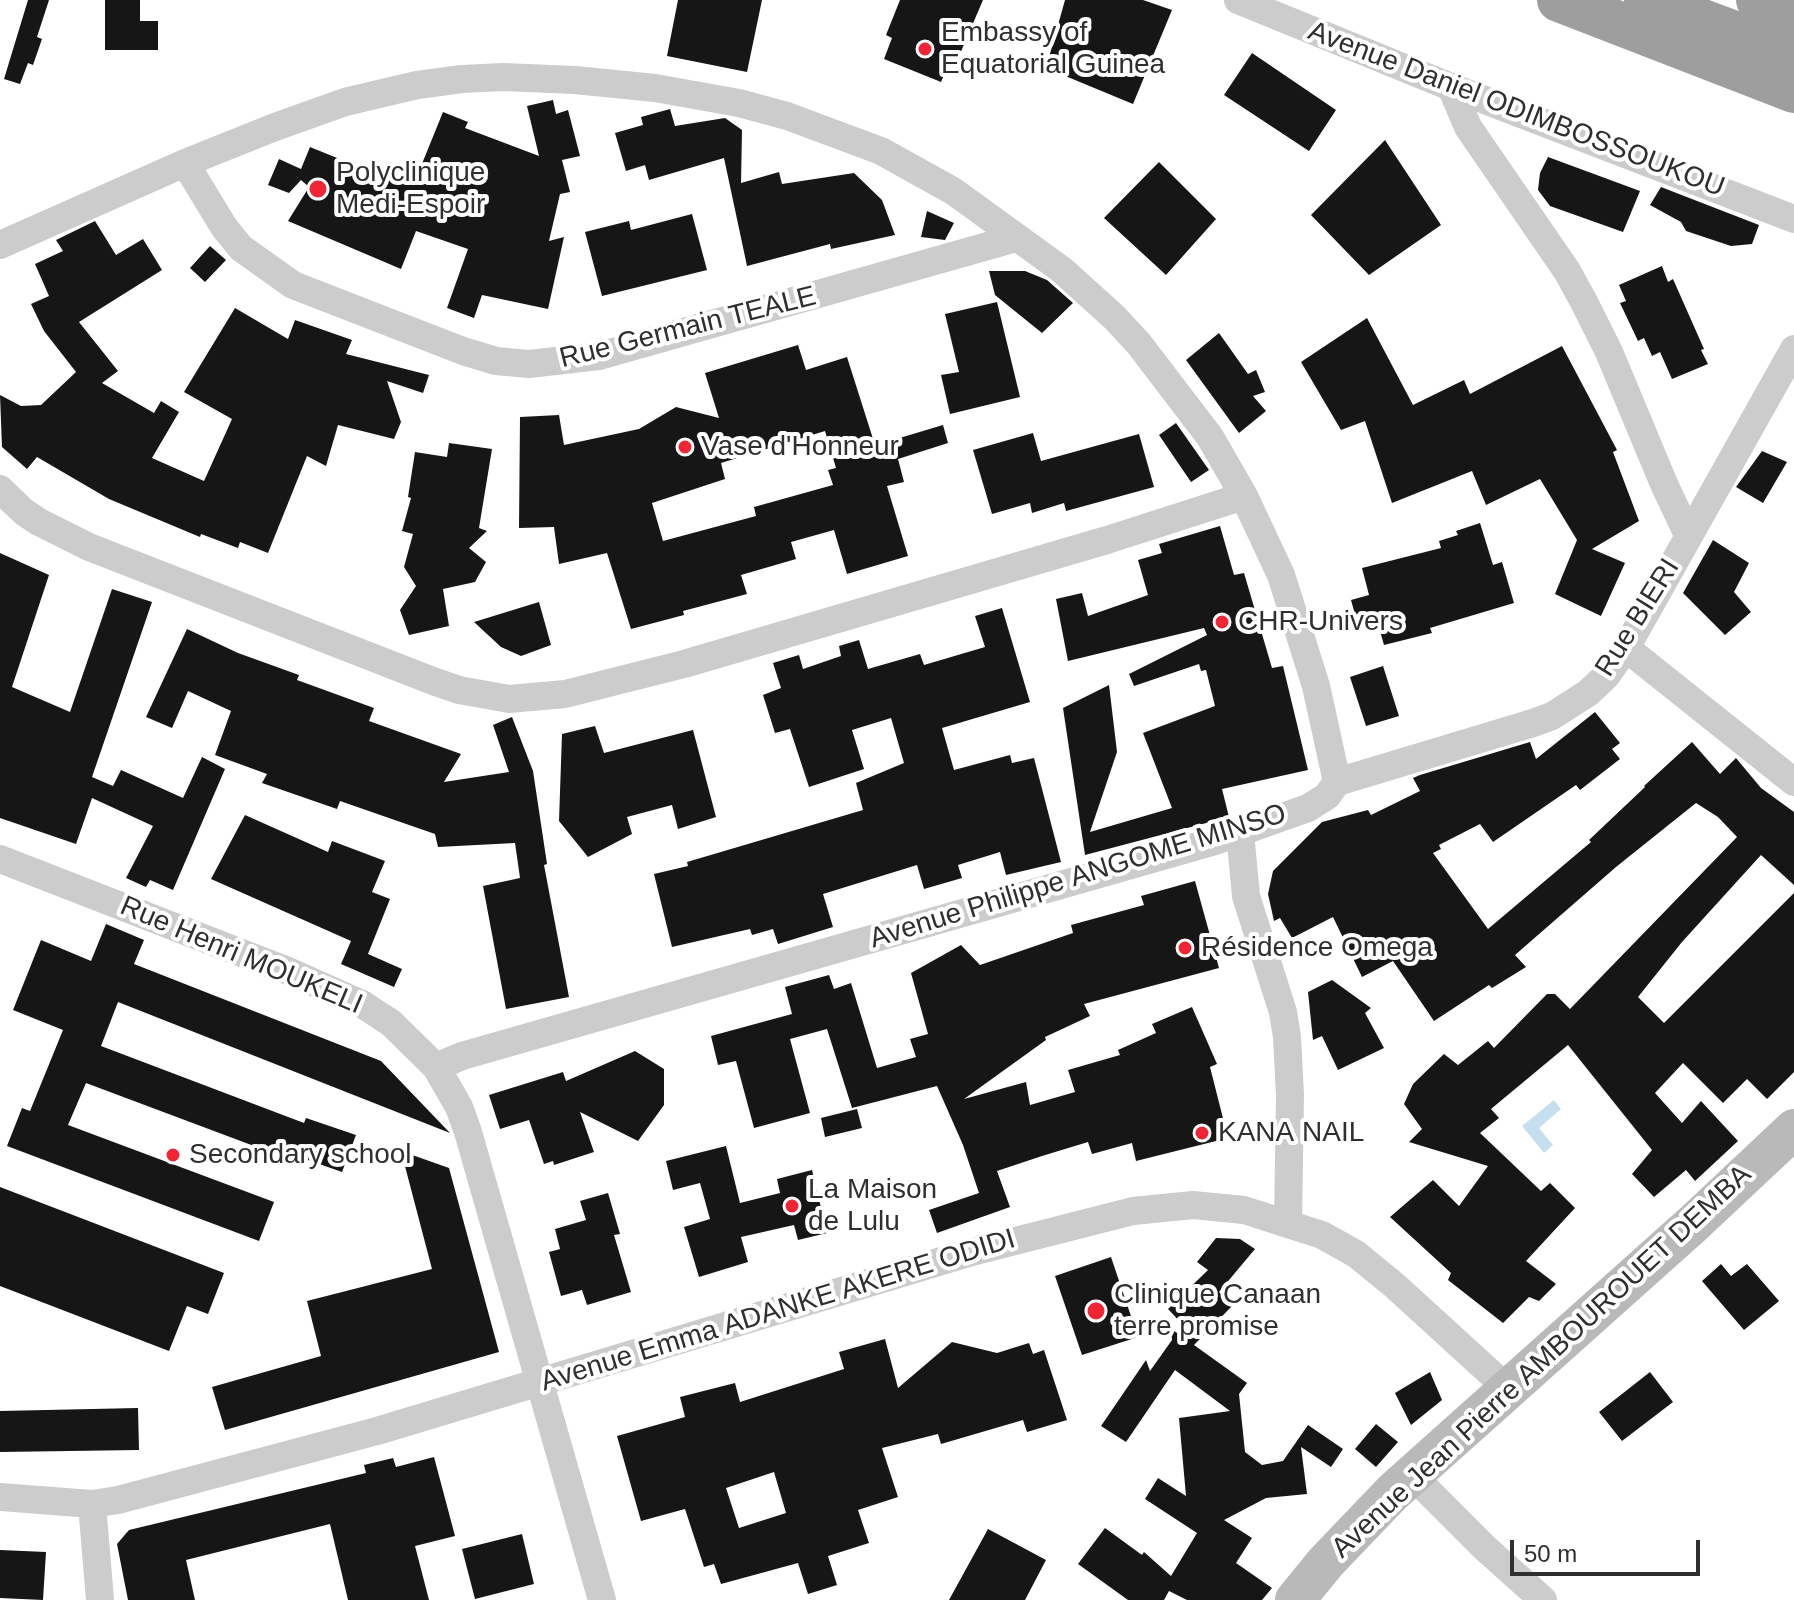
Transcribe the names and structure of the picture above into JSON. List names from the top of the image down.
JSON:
{
  "streets": {
    "main road": ["Avenue Jean Pierre AMBOUROUET DEMBA"],
    "street": [
      "Avenue Daniel ODIMBOSSOUKOU",
      "Rue Germain TEALE",
      "Rue BIERI",
      "Avenue Philippe ANGOME MINSO",
      "Rue Henri MOUKELI",
      "Avenue Emma ADANKE AKERE ODIDI"
    ]
  },
  "crossings": [
    ["Rue BIERI", "Avenue Philippe ANGOME MINSO"],
    ["Avenue Philippe ANGOME MINSO", "Rue Henri MOUKELI"],
    ["Rue Henri MOUKELI", "Avenue Emma ADANKE AKERE ODIDI"],
    ["Avenue Emma ADANKE AKERE ODIDI", "Avenue Jean Pierre AMBOUROUET DEMBA"]
  ],
  "places": [
    "Embassy of Equatorial Guinea",
    "Polyclinique Medi-Espoir",
    "Vase d'Honneur",
    "CHR-Univers",
    "Résidence Omega",
    "KANA NAIL",
    "Secondary school",
    "La Maison de Lulu",
    "Clinique Canaan terre promise"
  ],
  "scale_bar": "50 m"
}
